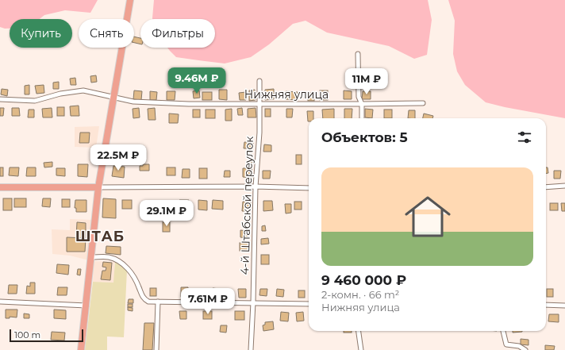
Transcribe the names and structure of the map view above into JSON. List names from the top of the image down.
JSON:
{
  "streets": {
    "street": ["Нижняя улица", "4-й Штабской переулок"]
  },
  "crossings": [
    ["Нижняя улица", "4-й Штабской переулок"]
  ],
  "districts": ["ШТАБ"],
  "scale_bar": "100 m",
  "page": {
    "chip": ["Купить", "Снять", "Фильтры"],
    "price": [
      "9.46M ₽",
      "11M ₽",
      "22.5M ₽",
      "29.1M ₽",
      "7.61M ₽"
    ],
    "heading": "Объектов: 5",
    "list": [
      {
        "name": "9 460 000 ₽",
        "note": "2-комн. · 66 m² · Нижняя улица"
      }
    ],
    "scale": "100 m"
  }
}
